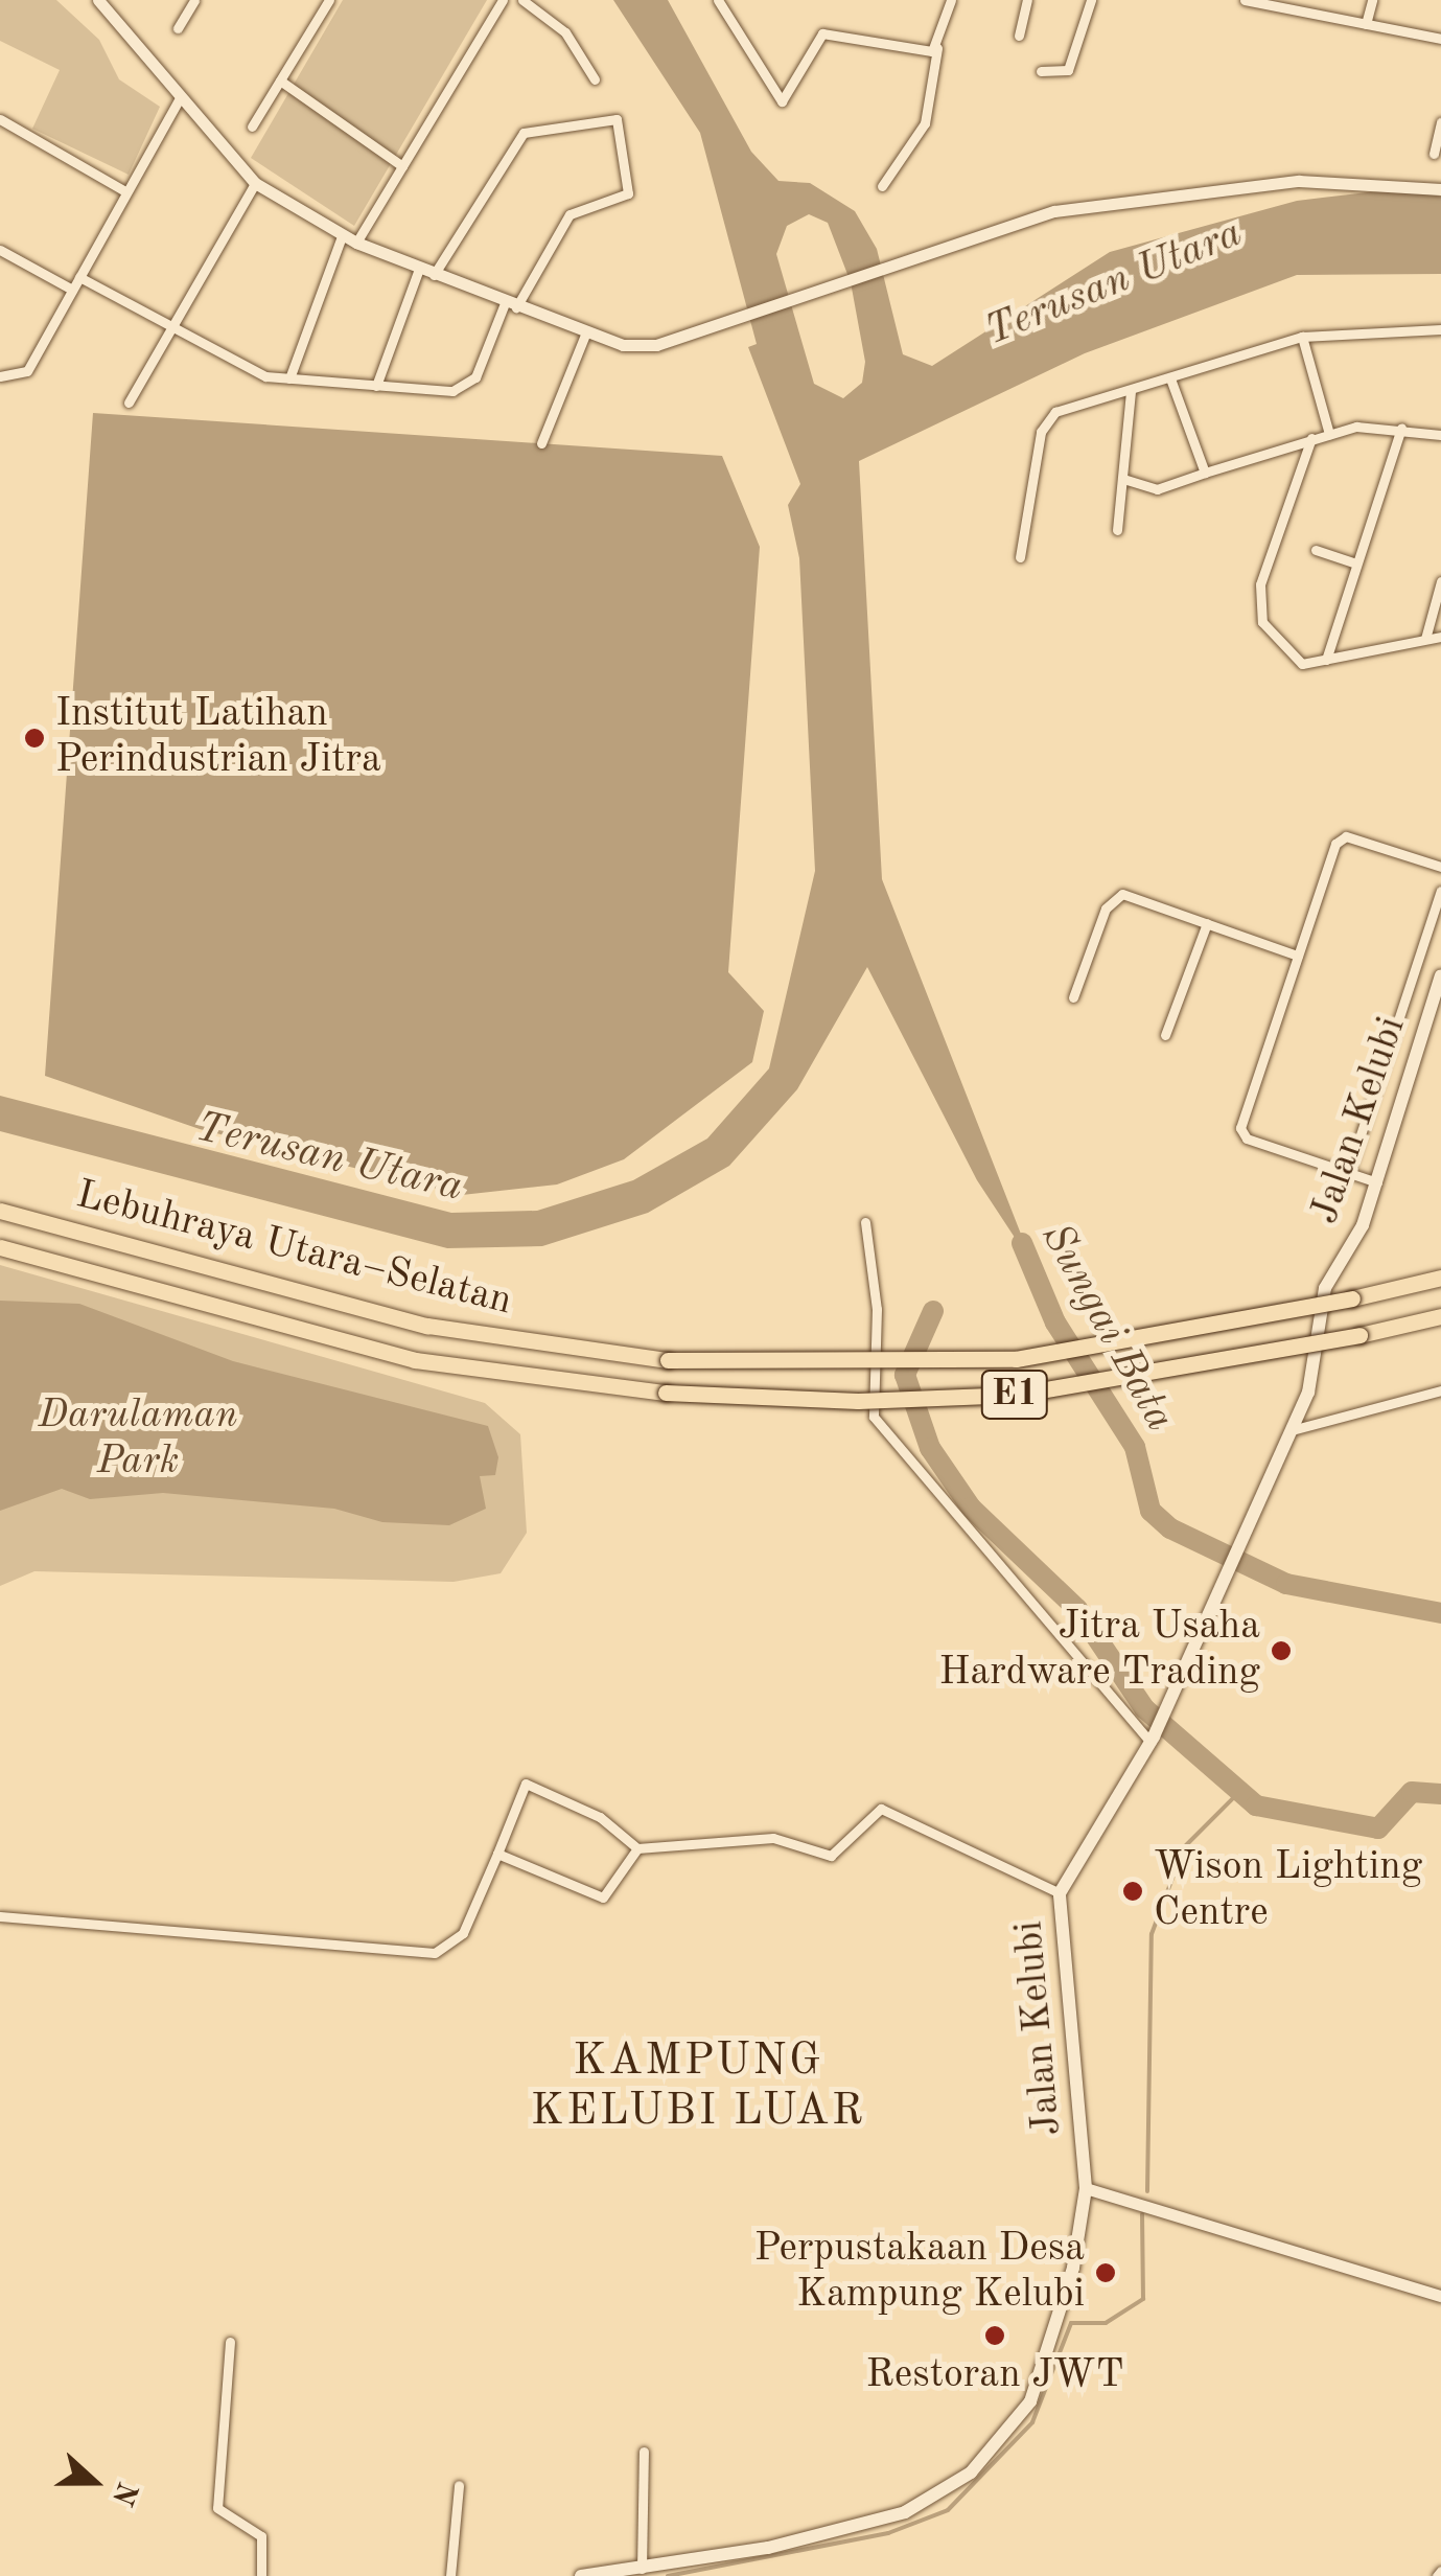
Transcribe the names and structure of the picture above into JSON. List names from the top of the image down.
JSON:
{
  "streets": {
    "highway": ["Lebuhraya Utara–Selatan", "E1"],
    "main road": ["Jalan Kelubi"]
  },
  "districts": ["KAMPUNG KELUBI LUAR"],
  "water": ["Terusan Utara", "Sungai Bata"],
  "parks": ["Darulaman Park"],
  "places": [
    "Institut Latihan Perindustrian Jitra",
    "Jitra Usaha Hardware Trading",
    "Wison Lighting Centre",
    "Perpustakaan Desa Kampung Kelubi",
    "Restoran JWT"
  ],
  "north": "right"
}
